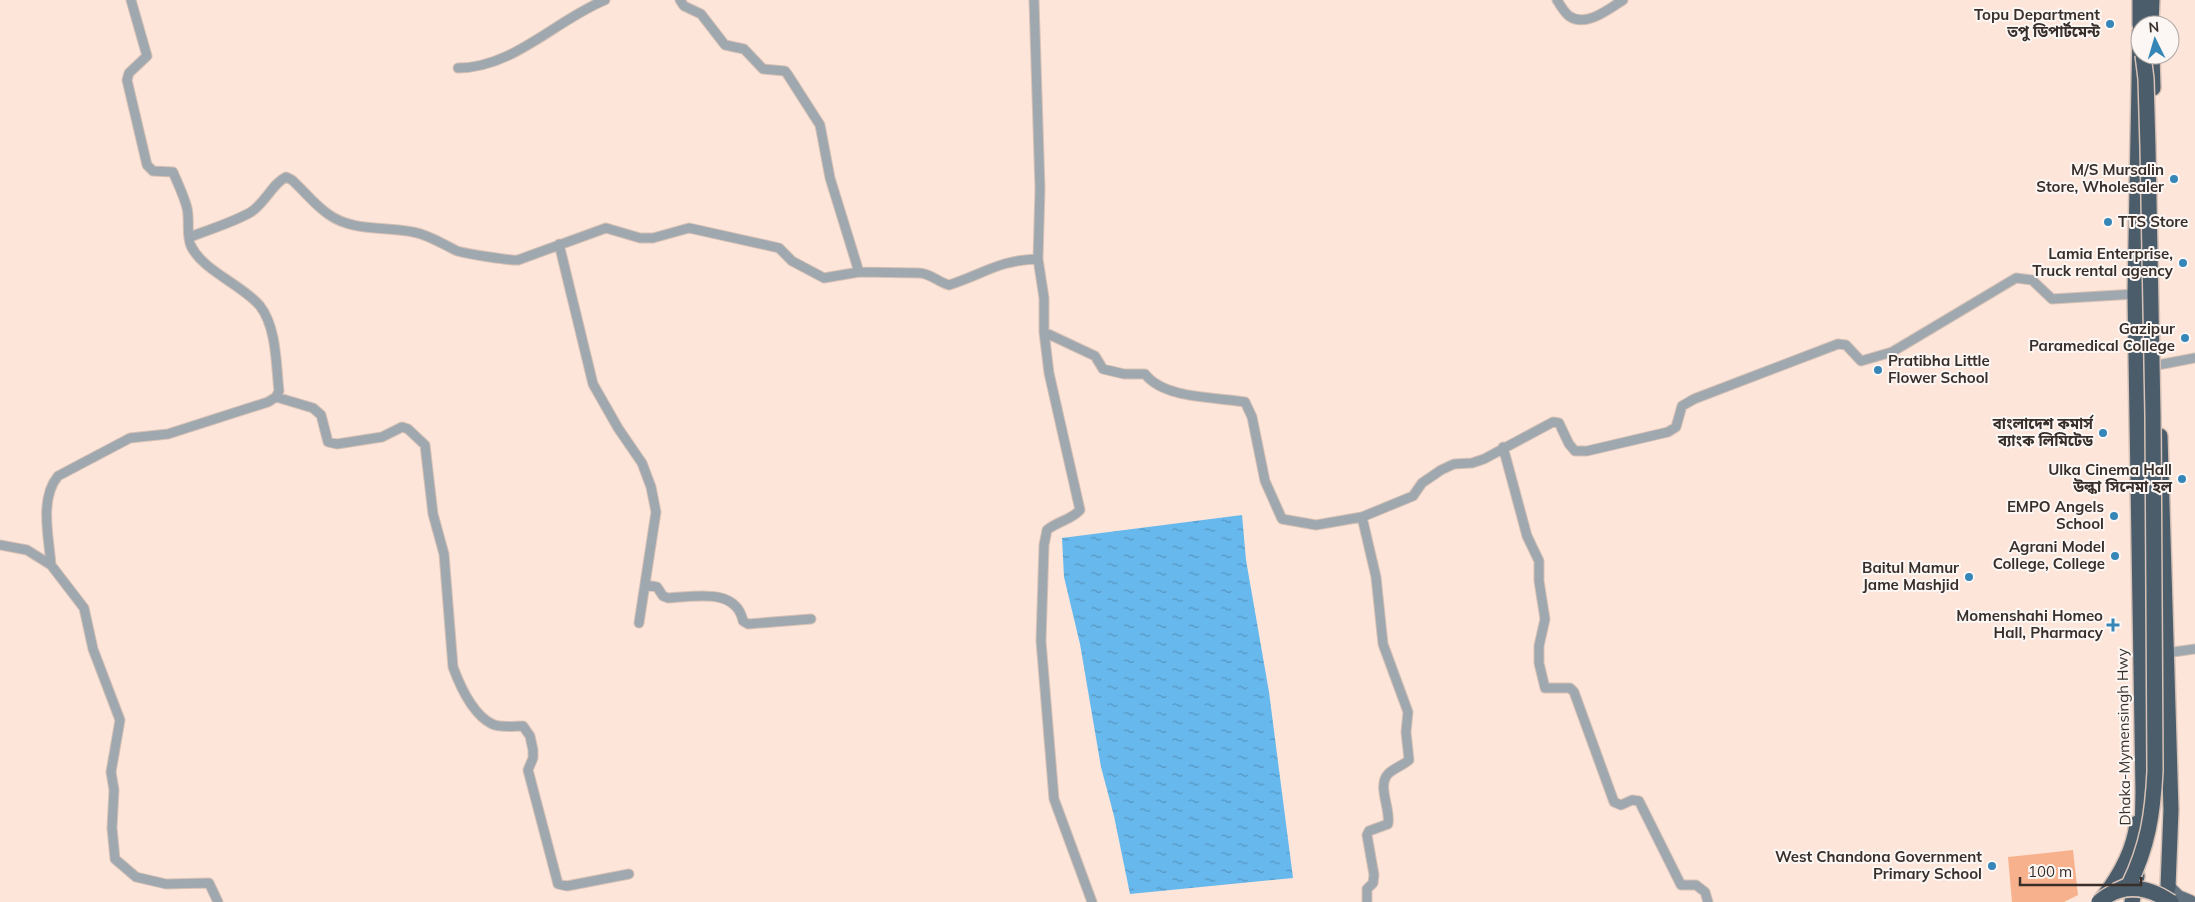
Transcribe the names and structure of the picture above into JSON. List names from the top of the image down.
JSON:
{
  "streets": {
    "highway": ["Dhaka-Mymensingh Hwy"]
  },
  "places": {
    "other": [
      "Topu Department তপু ডিপার্টমেন্ট",
      "M/S Mursalin Store, Wholesaler",
      "TTS Store",
      "Lamia Enterprise, Truck rental agency",
      "Gazipur Paramedical College",
      "Pratibha Little Flower School",
      "বাংলাদেশ কমার্স ব্যাংক লিমিটেড",
      "Ulka Cinema Hall উল্কা সিনেমা হল",
      "EMPO Angels School",
      "Agrani Model College, College",
      "Baitul Mamur Jame Mashjid",
      "West Chandona Government Primary School"
    ],
    "health": ["Momenshahi Homeo Hall, Pharmacy"]
  },
  "scale_bar": "100 m",
  "north": "top"
}
